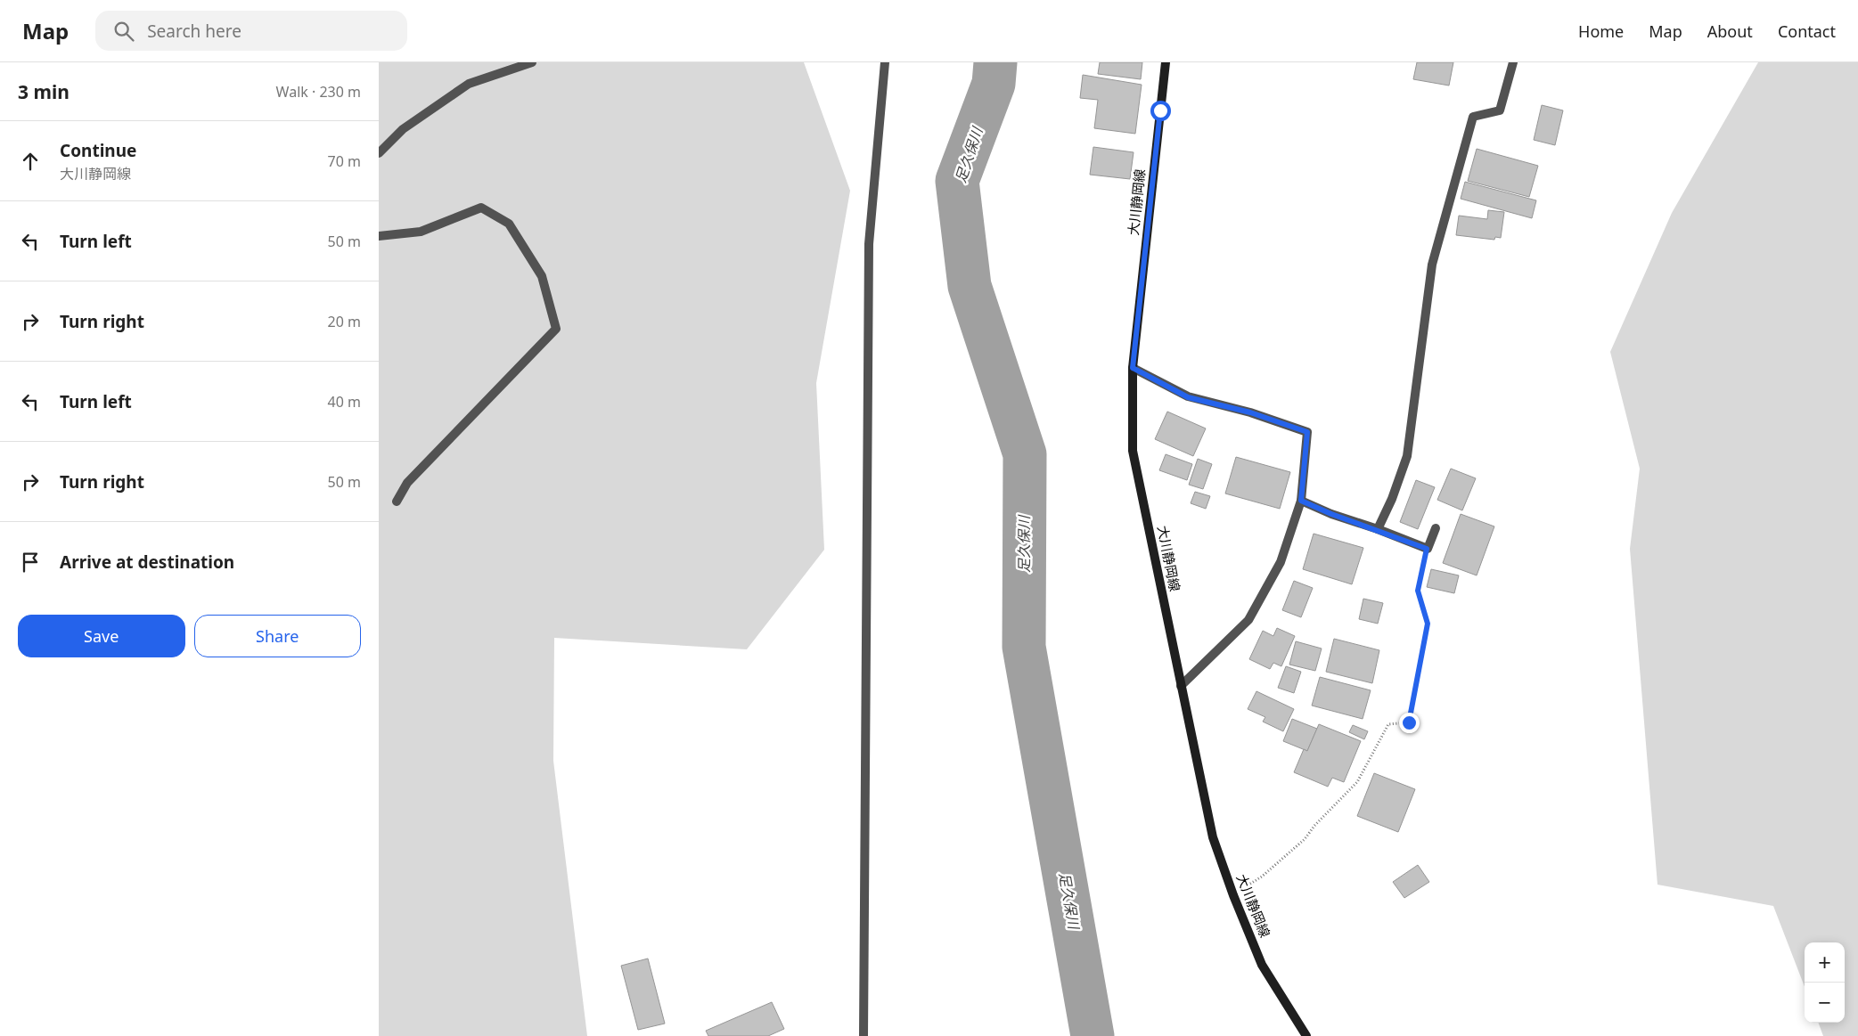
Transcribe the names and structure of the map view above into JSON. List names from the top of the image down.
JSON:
{
  "streets": {
    "main road": ["大川静岡線"]
  },
  "water": ["足久保川"],
  "page": {
    "header": "Map",
    "search": "Search here",
    "nav": [
      "Home",
      "Map",
      "About",
      "Contact"
    ],
    "heading": ["3 min", "Walk · 230 m"],
    "list": [
      ["Continue", "大川静岡線", "70 m"],
      ["Turn left", "50 m"],
      ["Turn right", "20 m"],
      ["Turn left", "40 m"],
      ["Turn right", "50 m"],
      "Arrive at destination"
    ],
    "buttons": ["Save", "Share"],
    "map_buttons": ["+", "−"]
  }
}
